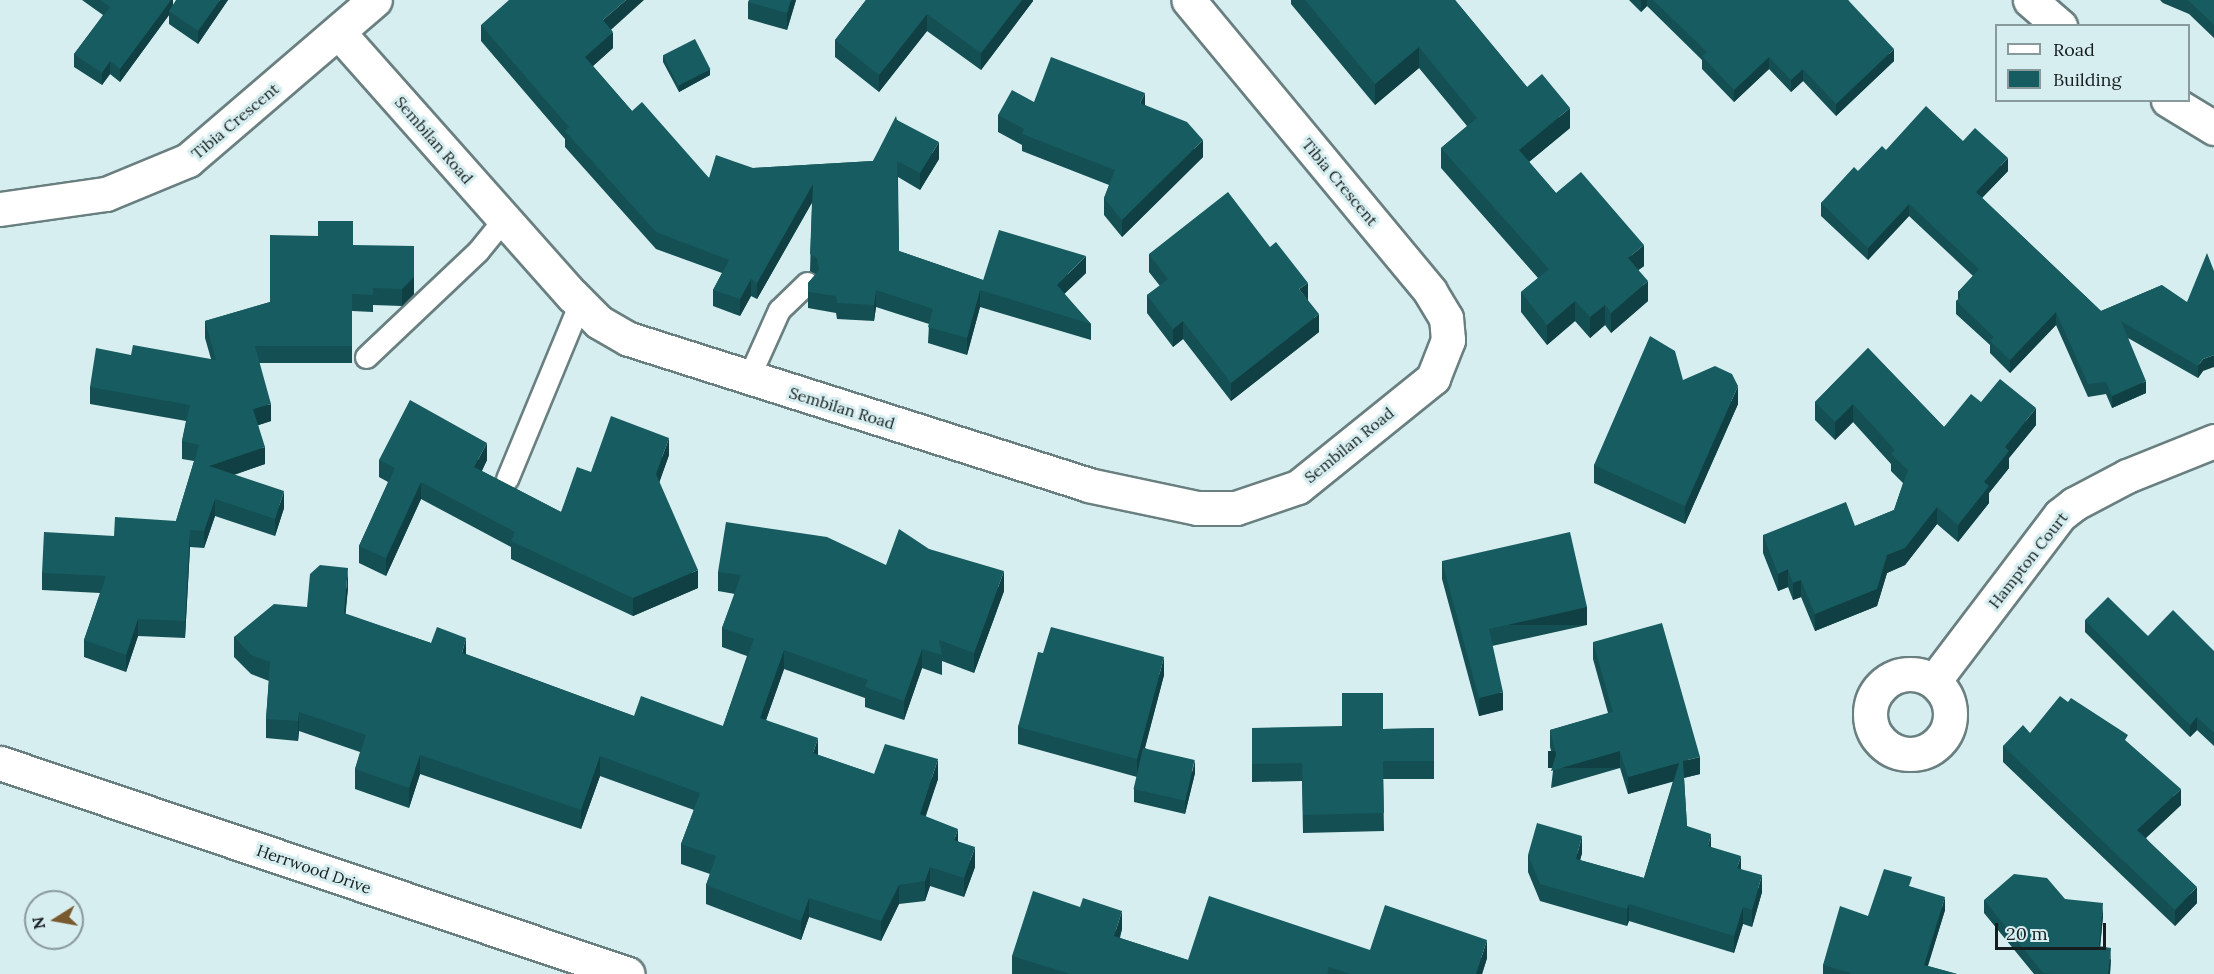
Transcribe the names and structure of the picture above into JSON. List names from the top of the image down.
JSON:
{
  "streets": {
    "street": [
      "Tibia Crescent",
      "Sembilan Road",
      "Hampton Court",
      "Herrwood Drive"
    ]
  },
  "crossings": [
    ["Tibia Crescent", "Sembilan Road"]
  ],
  "legend": ["Road", "Building"],
  "scale_bar": "20 m",
  "north": "left"
}
